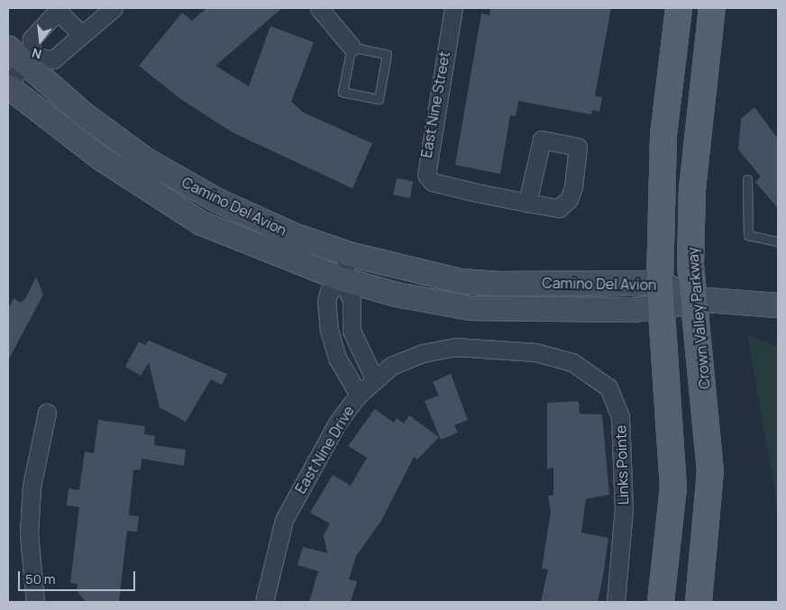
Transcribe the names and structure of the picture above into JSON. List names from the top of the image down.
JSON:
{
  "streets": {
    "main road": ["Camino Del Avion", "Crown Valley Parkway"],
    "street": ["East Nine Street", "East Nine Drive", "Links Pointe"]
  },
  "crossings": [
    ["Camino Del Avion", "Crown Valley Parkway"],
    ["Camino Del Avion", "East Nine Drive"],
    ["East Nine Drive", "Links Pointe"]
  ],
  "scale_bar": "50 m",
  "north": "bottom"
}
